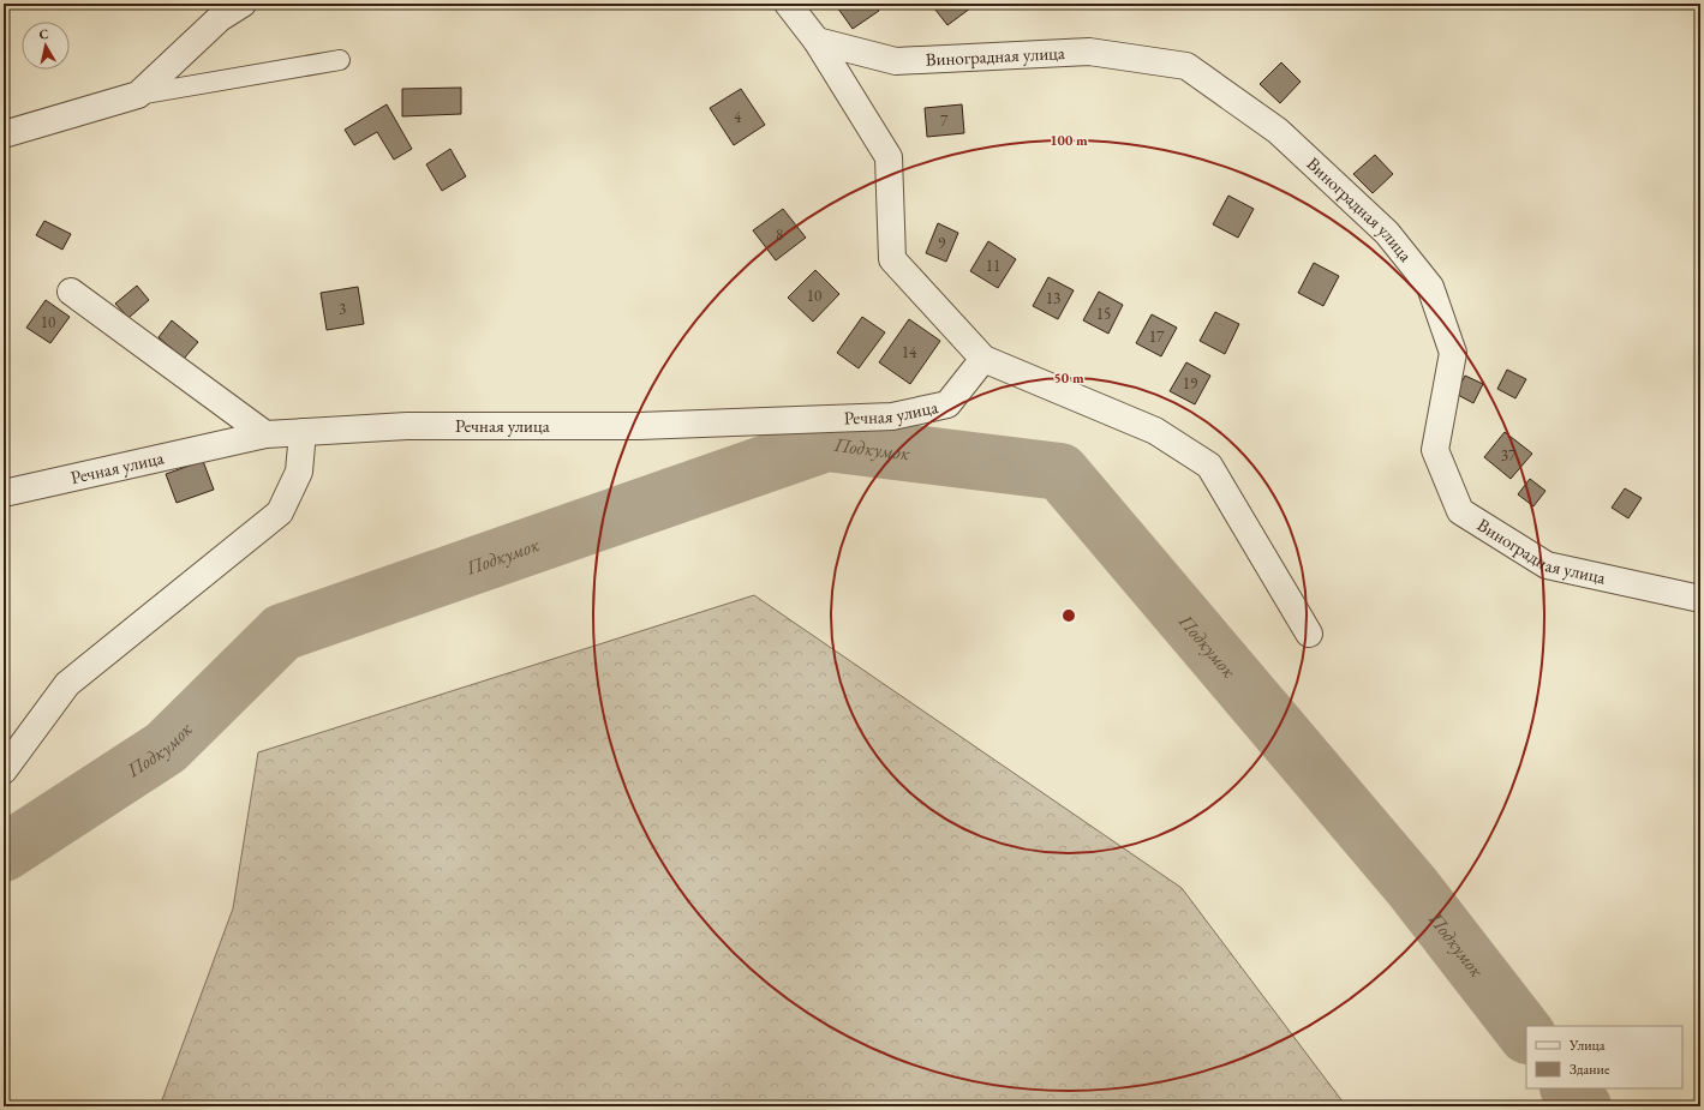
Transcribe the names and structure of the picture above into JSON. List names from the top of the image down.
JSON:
{
  "streets": {
    "street": ["Виноградная улица", "Речная улица"]
  },
  "water": ["Подкумок"],
  "house_numbers": [
    "4",
    "7",
    "8",
    "9",
    "11",
    "10",
    "13",
    "3",
    "15",
    "10",
    "17",
    "14",
    "19",
    "37"
  ],
  "legend": ["Улица", "Здание"],
  "north": "top",
  "rings": ["100 m", "50 m"]
}
